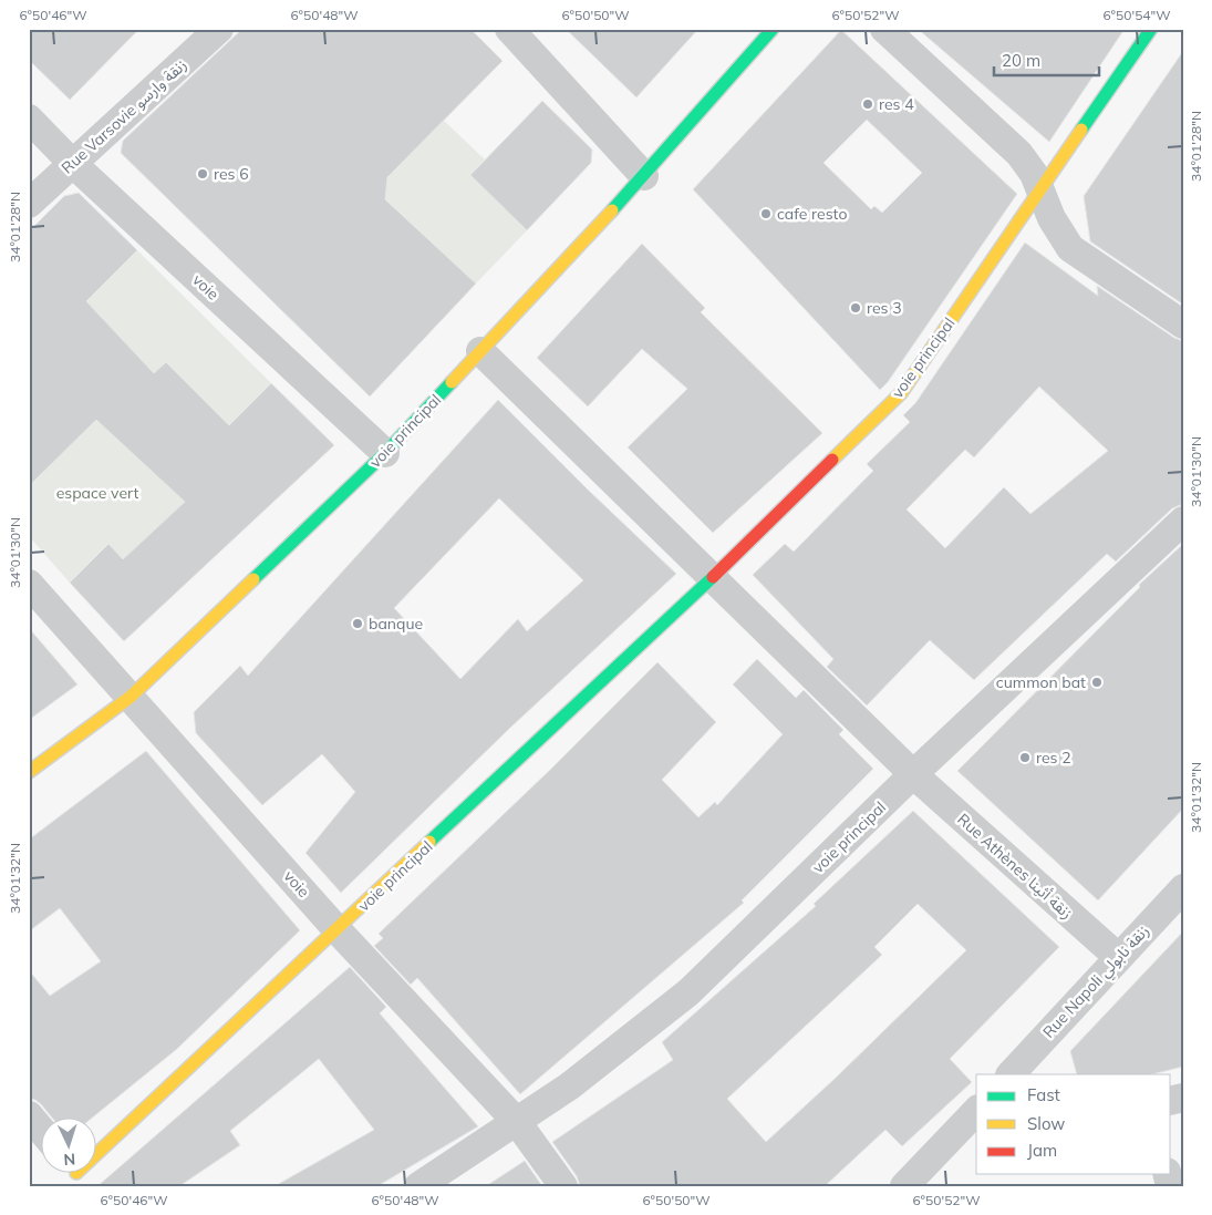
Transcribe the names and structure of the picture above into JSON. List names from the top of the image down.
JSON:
{
  "streets": {
    "street": [
      "Rue Varsovie زنقة وارسو",
      "voie",
      "voie principal",
      "Rue Athènes زنقة أثينا",
      "Rue Napoli زنقة نابولي"
    ]
  },
  "crossings": [
    ["Rue Varsovie زنقة وارسو", "voie"],
    ["voie", "voie principal"],
    ["voie principal", "Rue Athènes زنقة أثينا"],
    ["Rue Athènes زنقة أثينا", "Rue Napoli زنقة نابولي"]
  ],
  "parks": ["espace vert"],
  "places": [
    "res 4",
    "res 6",
    "cafe resto",
    "res 3",
    "banque",
    "cummon bat",
    "res 2"
  ],
  "legend": ["Fast", "Slow", "Jam"],
  "scale_bar": "20 m",
  "north": "bottom",
  "coordinates": [
    "6°50'46\"W",
    "6°50'48\"W",
    "6°50'50\"W",
    "6°50'52\"W",
    "6°50'54\"W",
    "34°01'28\"N",
    "34°01'30\"N",
    "34°01'32\"N"
  ]
}
